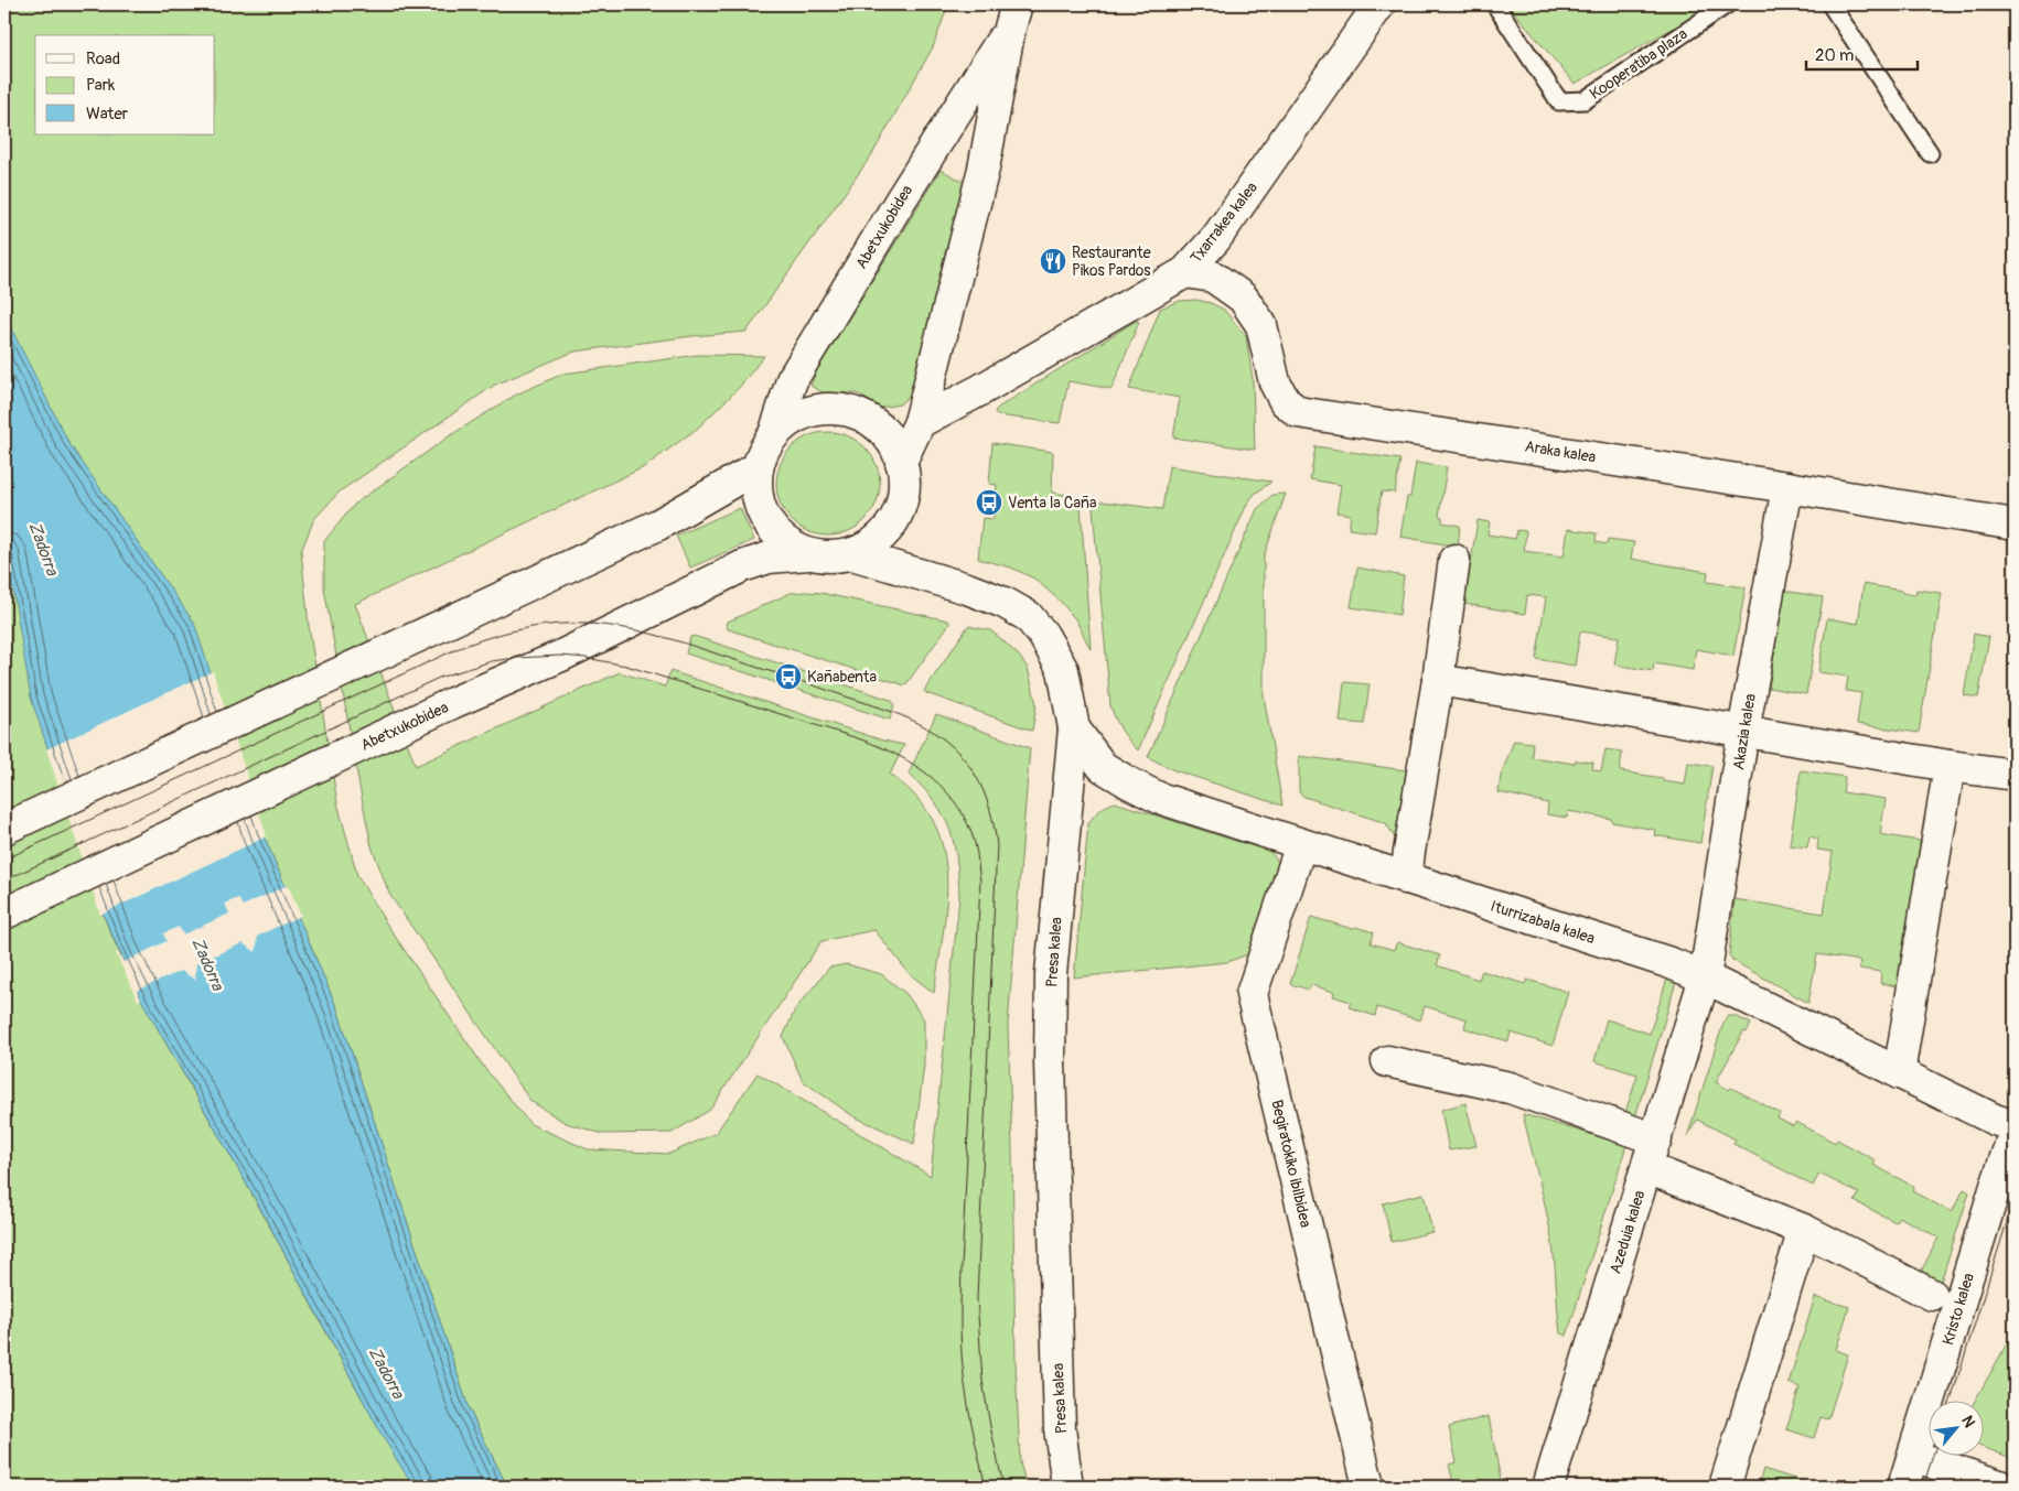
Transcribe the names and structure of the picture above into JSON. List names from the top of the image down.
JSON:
{
  "streets": {
    "street": [
      "Txarrakea kalea",
      "Abetxukobidea",
      "Araka kalea",
      "Akazia kalea",
      "Iturrizabala kalea",
      "Presa kalea",
      "Begiratokiko ibilbidea",
      "Azeduia kalea",
      "Kristo kalea"
    ],
    "lane": ["Kooperatiba plaza"]
  },
  "crossings": [
    ["Txarrakea kalea", "Abetxukobidea"],
    ["Txarrakea kalea", "Araka kalea"],
    ["Abetxukobidea", "Presa kalea"],
    ["Araka kalea", "Akazia kalea"],
    ["Akazia kalea", "Iturrizabala kalea"],
    ["Akazia kalea", "Azeduia kalea"],
    ["Iturrizabala kalea", "Presa kalea"],
    ["Iturrizabala kalea", "Begiratokiko ibilbidea"],
    ["Iturrizabala kalea", "Azeduia kalea"]
  ],
  "water": ["Zadorra"],
  "places": {
    "restaurant": ["Restaurante Pikos Pardos"],
    "bus stop": ["Venta la Caña", "Kañabenta"]
  },
  "legend": ["Road", "Park", "Water"],
  "scale_bar": "20 m",
  "north": "top right"
}
